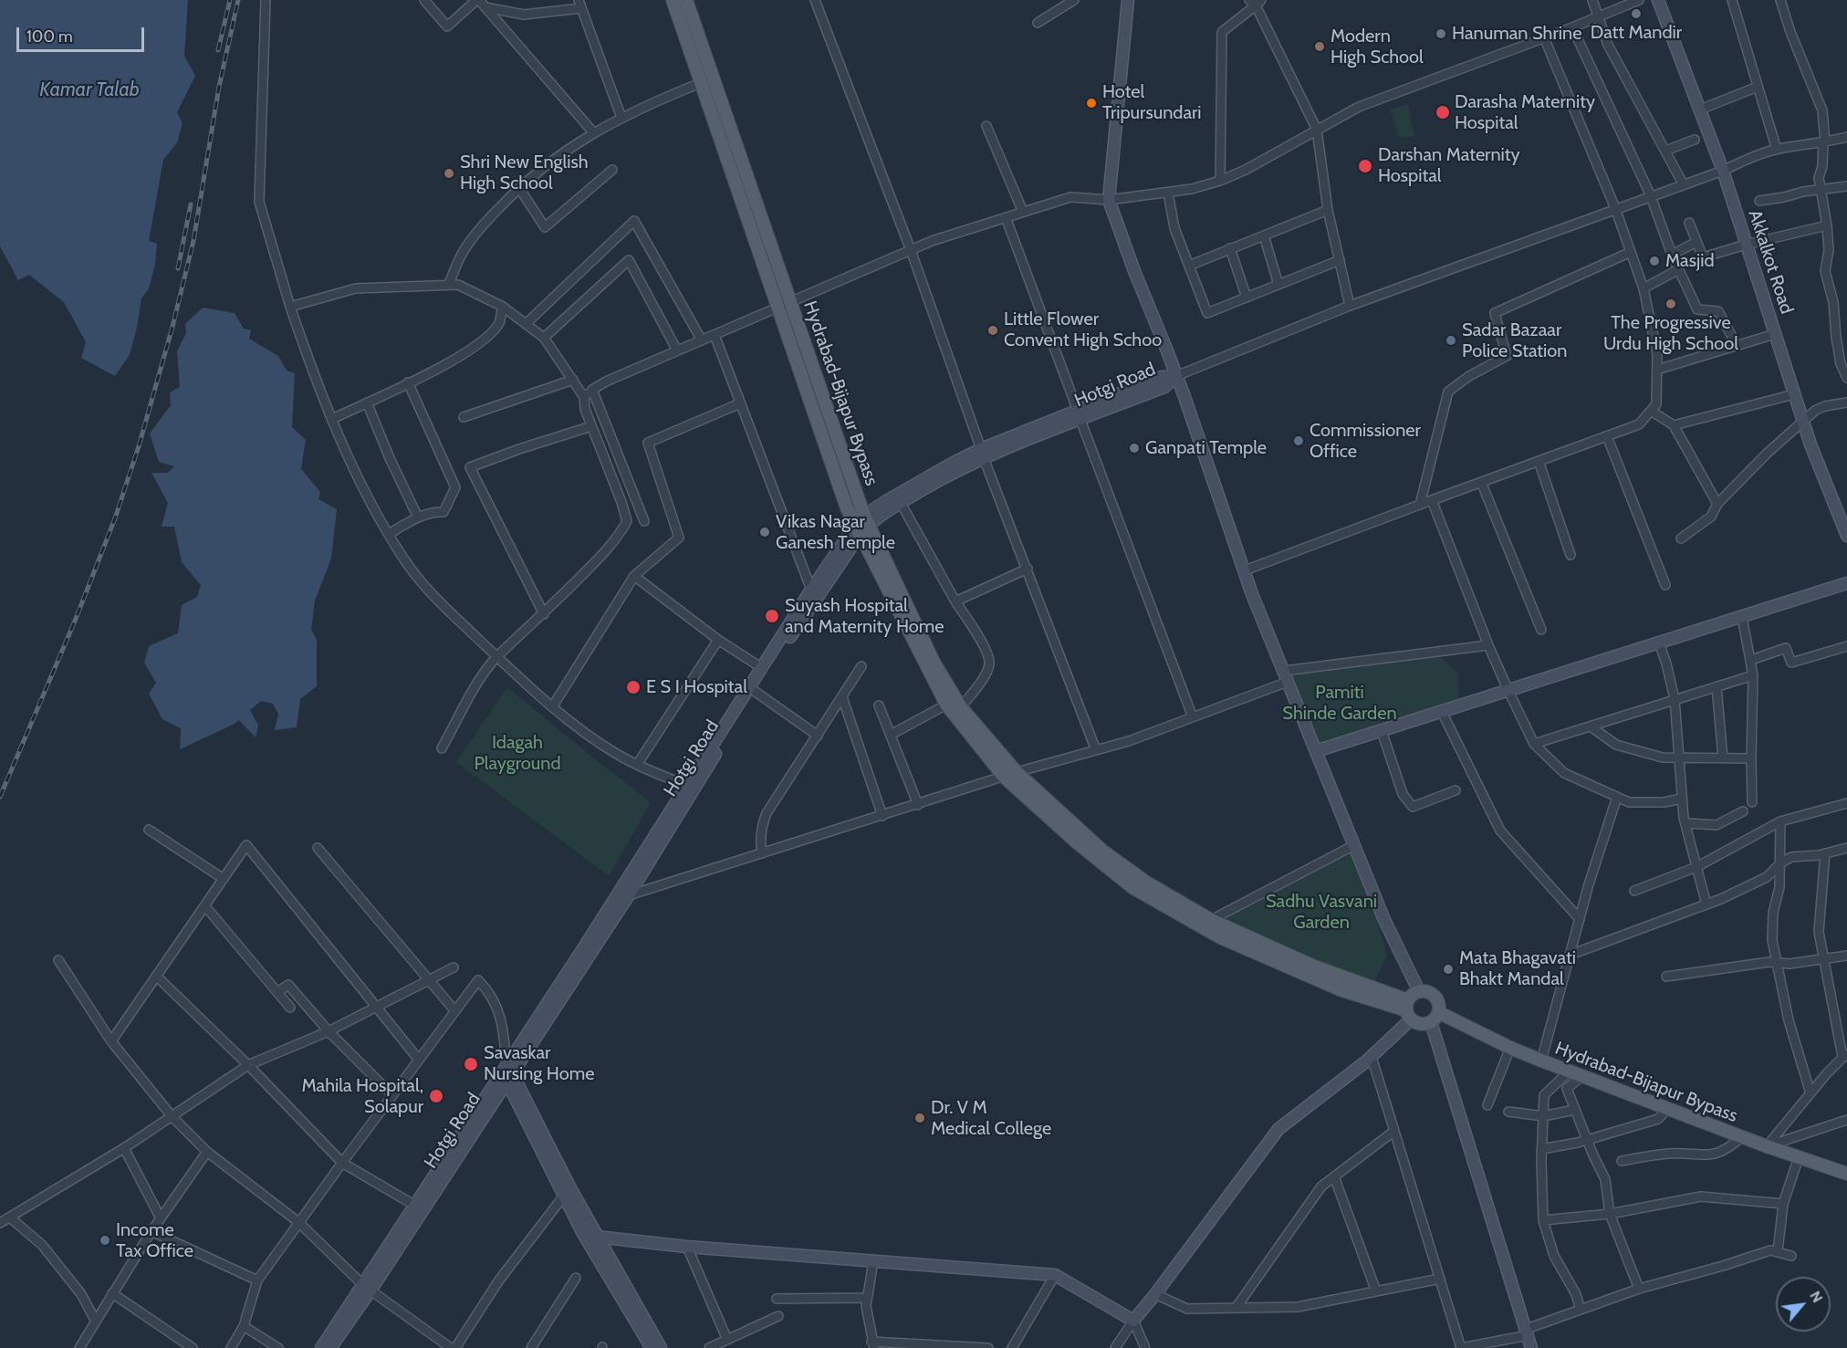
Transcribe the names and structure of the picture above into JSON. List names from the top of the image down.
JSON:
{
  "streets": {
    "main road": ["Akkalkot Road", "Hotgi Road", "Hydrabad-Bijapur Bypass"]
  },
  "crossings": [
    ["Hotgi Road", "Hydrabad-Bijapur Bypass"]
  ],
  "water": ["Kamar Talab"],
  "parks": ["Pamiti Shinde Garden", "Idagah Playground", "Sadhu Vasvani Garden"],
  "places": [
    "Datt Mandir",
    "Hanuman Shrine",
    "Modern High School",
    "Hotel Tripursundari",
    "Darasha Maternity Hospital",
    "Darshan Maternity Hospital",
    "Shri New English High School",
    "Masjid",
    "The Progressive Urdu High School",
    "Little Flower Convent High Schoo",
    "Sadar Bazaar Police Station",
    "Commissioner Office",
    "Ganpati Temple",
    "Vikas Nagar Ganesh Temple",
    "Suyash Hospital and Maternity Home",
    "E S I Hospital",
    "Mata Bhagavati Bhakt Mandal",
    "Savaskar Nursing Home",
    "Mahila Hospital, Solapur",
    "Dr. V M Medical College",
    "Income Tax Office"
  ],
  "scale_bar": "100 m",
  "north": "top right"
}
